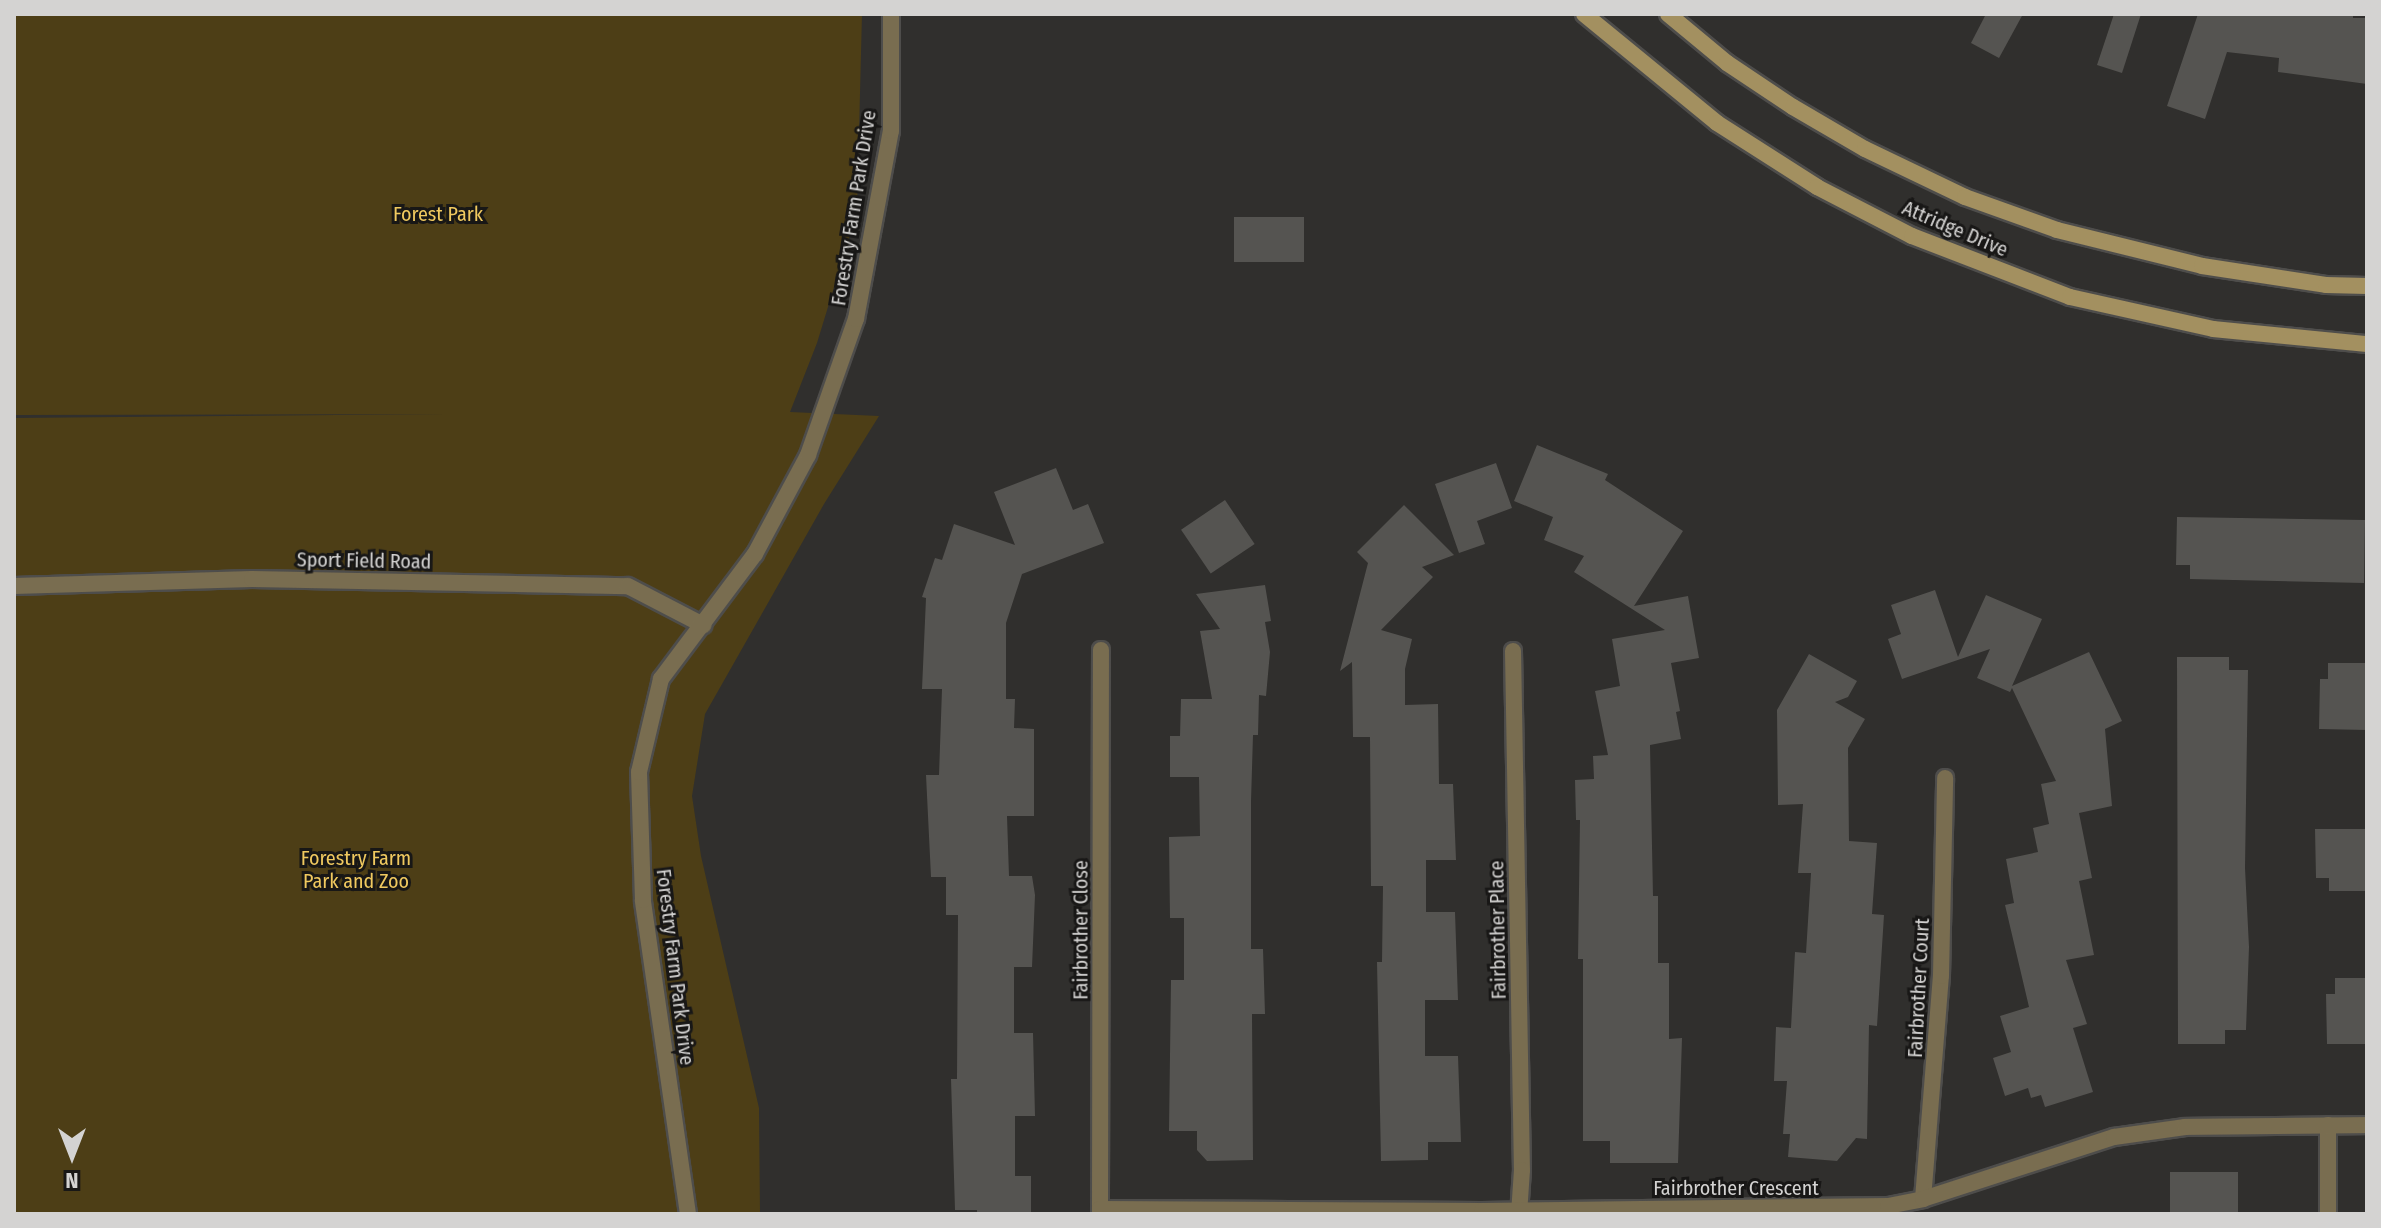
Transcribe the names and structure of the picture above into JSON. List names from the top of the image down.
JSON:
{
  "streets": {
    "main road": ["Attridge Drive"],
    "street": [
      "Forestry Farm Park Drive",
      "Sport Field Road",
      "Fairbrother Close",
      "Fairbrother Place",
      "Fairbrother Court",
      "Fairbrother Crescent"
    ]
  },
  "crossings": [
    ["Forestry Farm Park Drive", "Sport Field Road"],
    ["Fairbrother Close", "Fairbrother Crescent"],
    ["Fairbrother Place", "Fairbrother Crescent"],
    ["Fairbrother Court", "Fairbrother Crescent"]
  ],
  "parks": ["Forest Park", "Forestry Farm Park and Zoo"],
  "north": "bottom"
}
